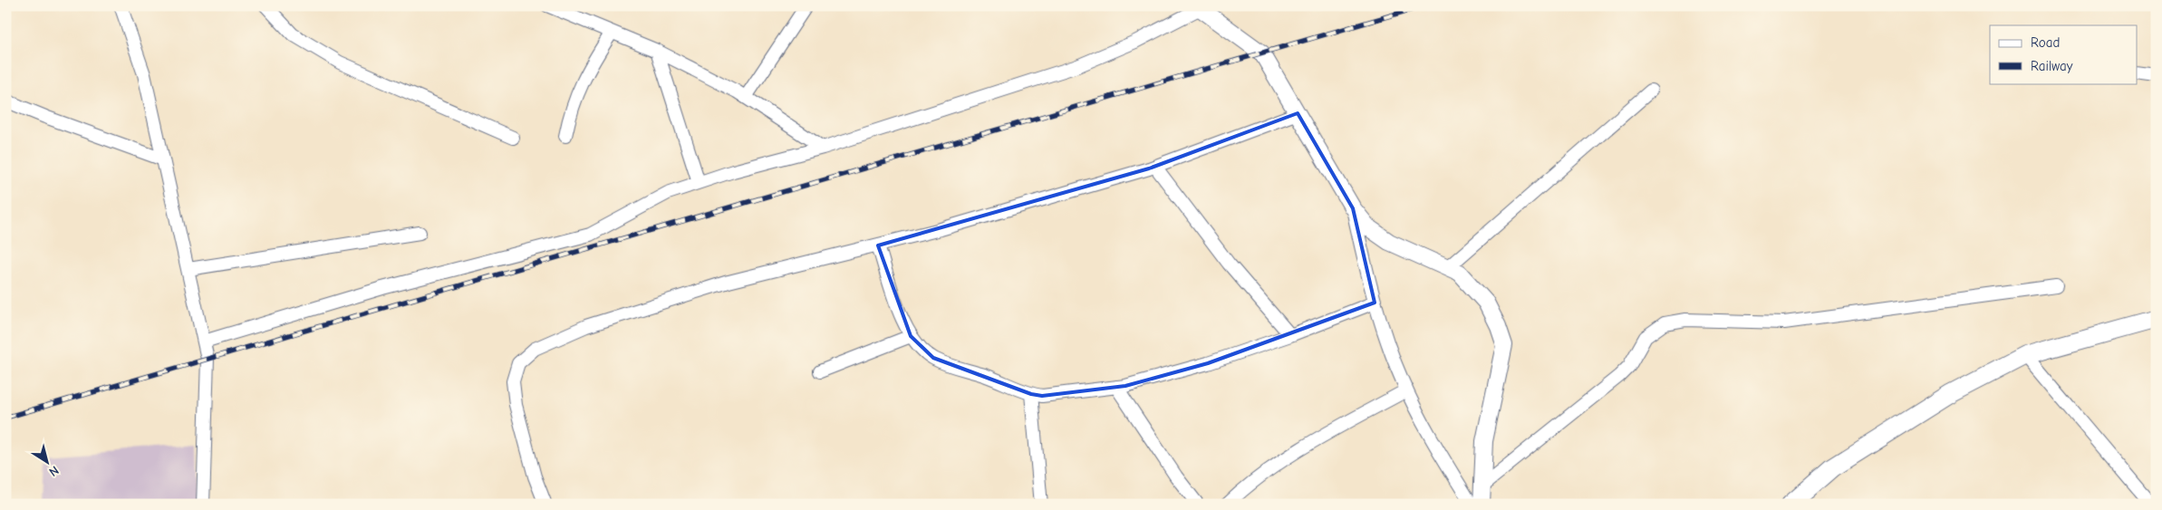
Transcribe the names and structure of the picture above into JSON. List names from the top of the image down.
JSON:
{
  "legend": ["Road", "Railway"],
  "north": "bottom right"
}
